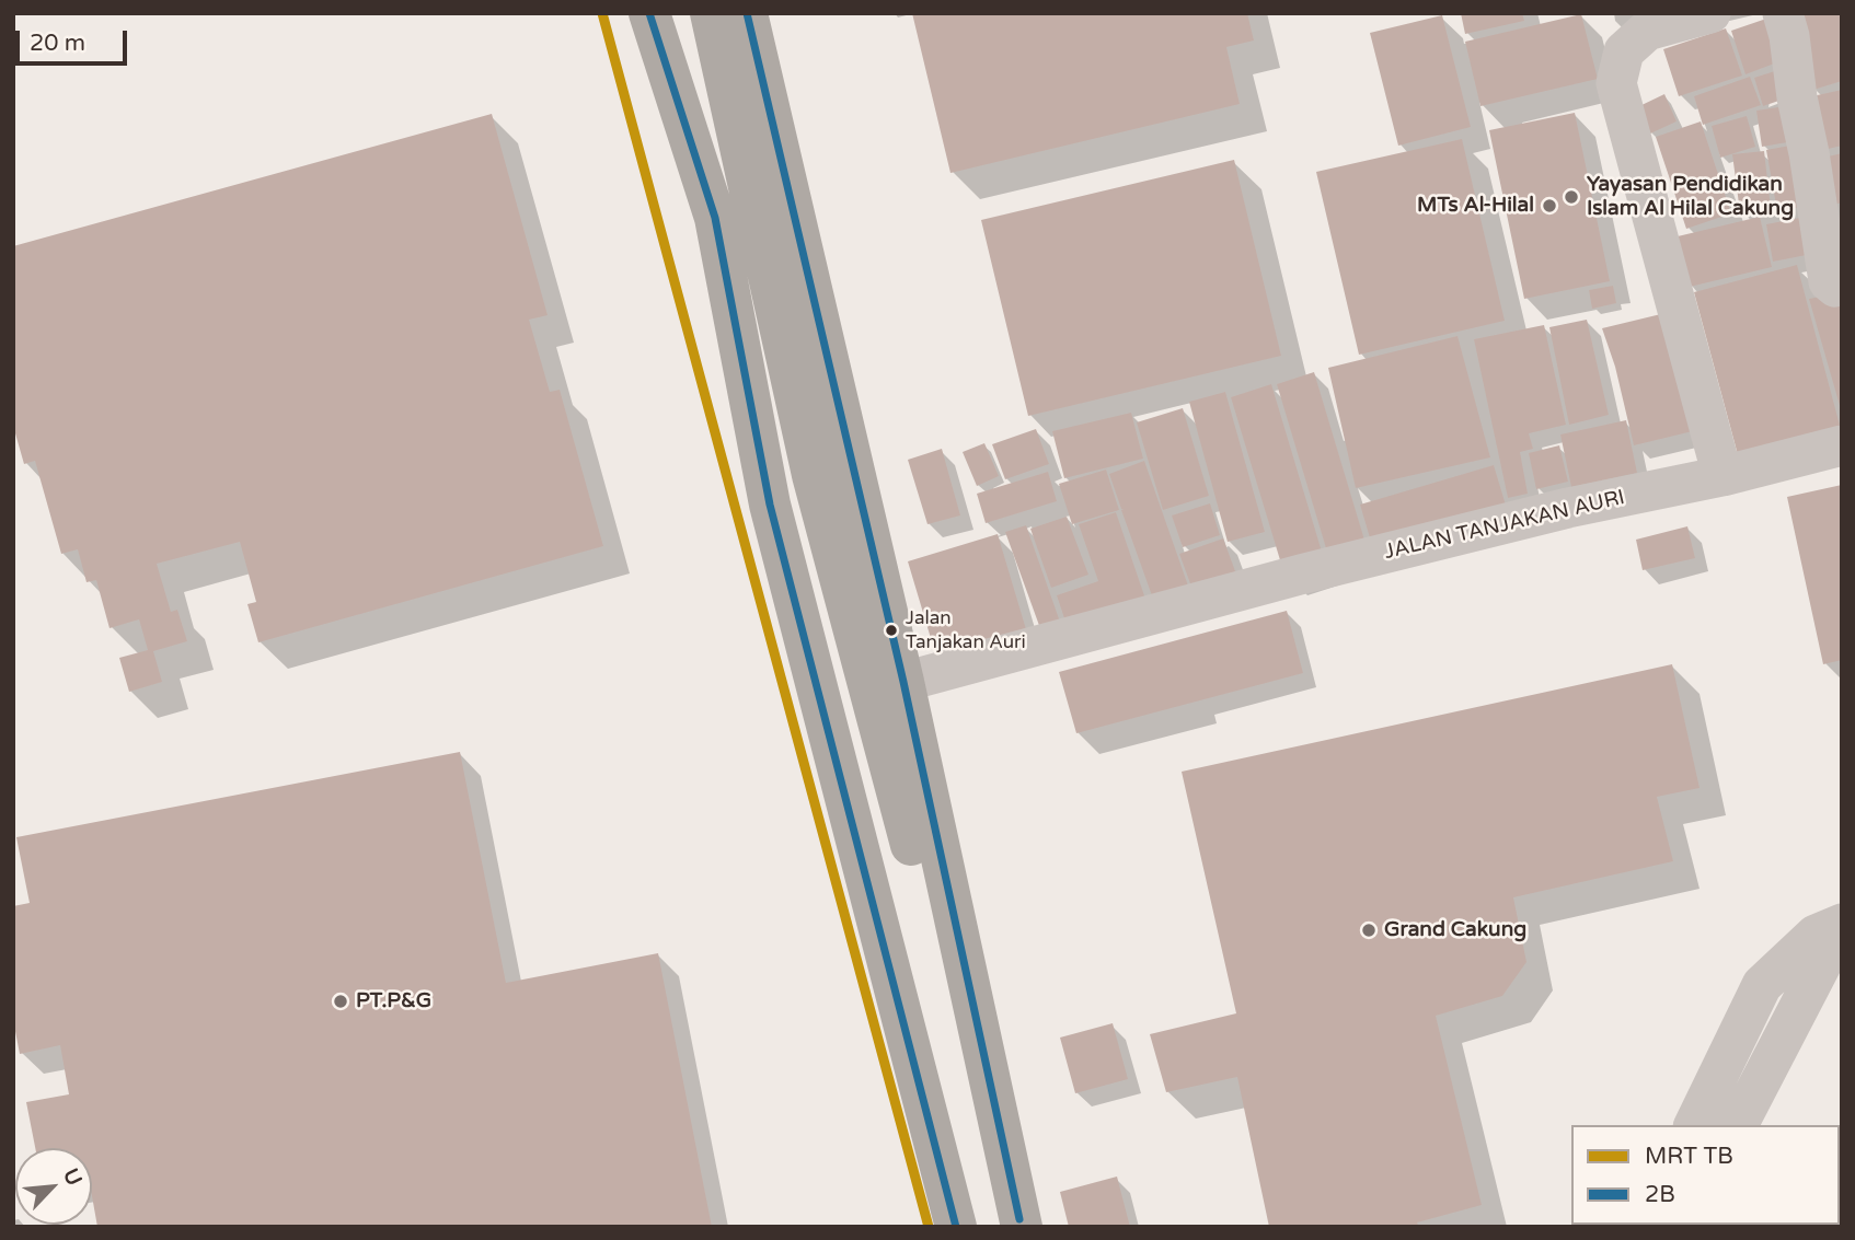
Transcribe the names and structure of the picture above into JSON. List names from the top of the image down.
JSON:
{
  "streets": {
    "street": ["JALAN TANJAKAN AURI"]
  },
  "places": [
    "Yayasan Pendidikan Islam Al Hilal Cakung",
    "MTs Al-Hilal",
    "Jalan Tanjakan Auri",
    "Grand Cakung",
    "PT.P&G"
  ],
  "lines": ["metro line TB", "transit line 2B"],
  "legend": ["MRT TB", "2B"],
  "scale_bar": "20 m",
  "north": "top right"
}
